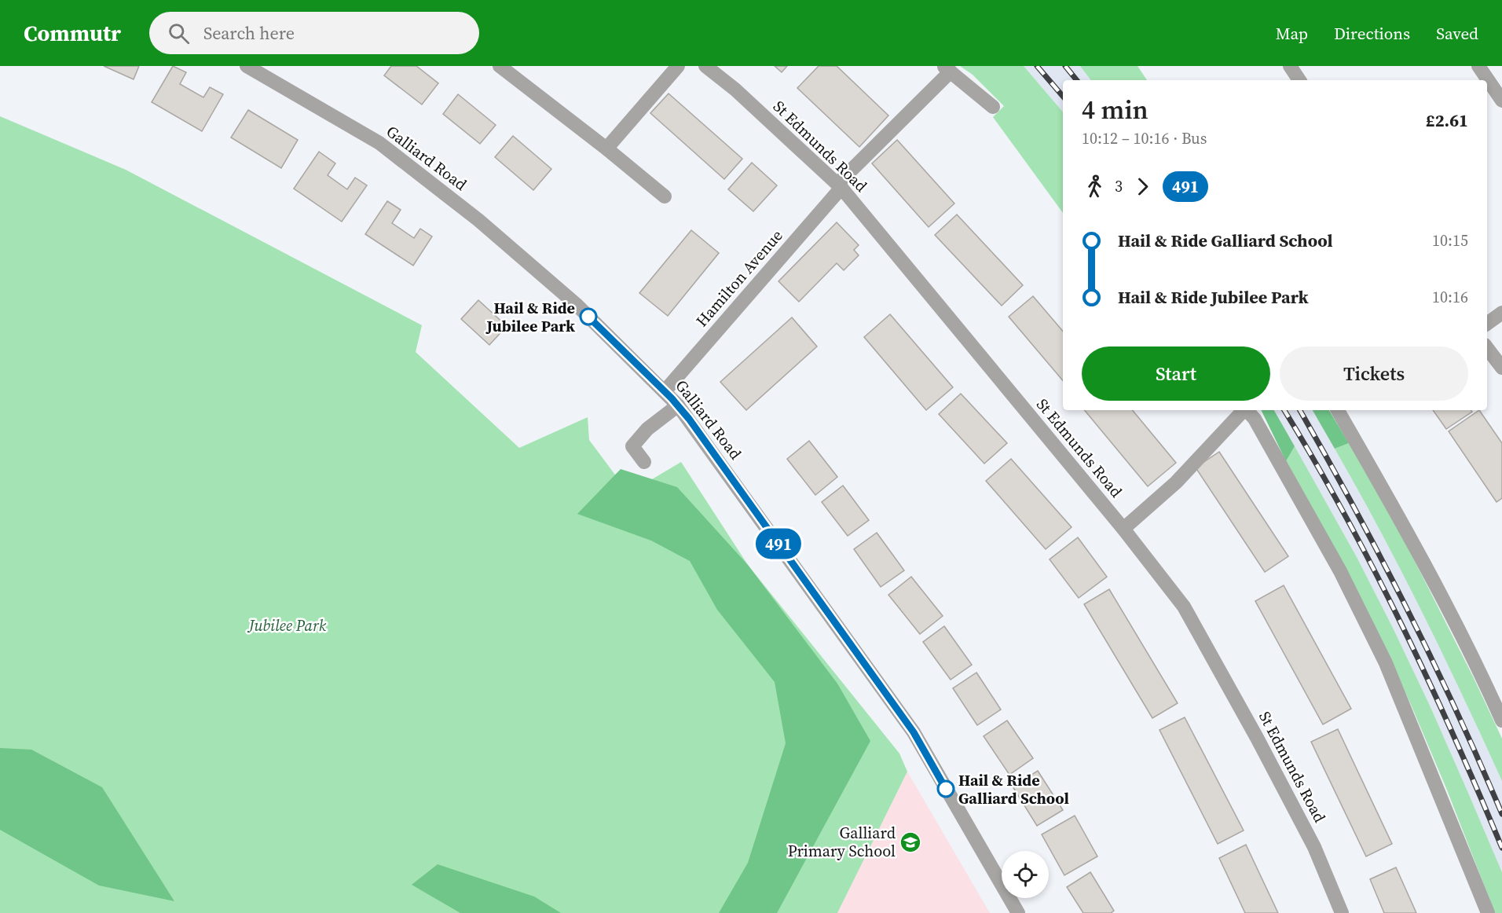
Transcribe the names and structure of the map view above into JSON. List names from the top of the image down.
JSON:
{
  "streets": {
    "street": ["St Edmunds Road", "Galliard Road", "Hamilton Avenue"]
  },
  "crossings": [
    ["St Edmunds Road", "Hamilton Avenue"],
    ["Galliard Road", "Hamilton Avenue"]
  ],
  "parks": ["Jubilee Park"],
  "places": {
    "other": ["Hail & Ride Jubilee Park", "Hail & Ride Galliard School"],
    "school or university": ["Galliard Primary School"]
  },
  "lines": ["bus line 491"],
  "page": {
    "header": "Commutr",
    "search": "Search here",
    "nav": ["Map", "Directions", "Saved"],
    "on_map": "491",
    "heading": ["4 min", "10:12 – 10:16 · Bus", "£2.61"],
    "legs": ["3", "491"],
    "list": [
      {
        "name": "Hail & Ride Galliard School",
        "value": "10:15"
      },
      {
        "name": "Hail & Ride Jubilee Park",
        "value": "10:16"
      }
    ],
    "buttons": ["Start", "Tickets"]
  }
}
